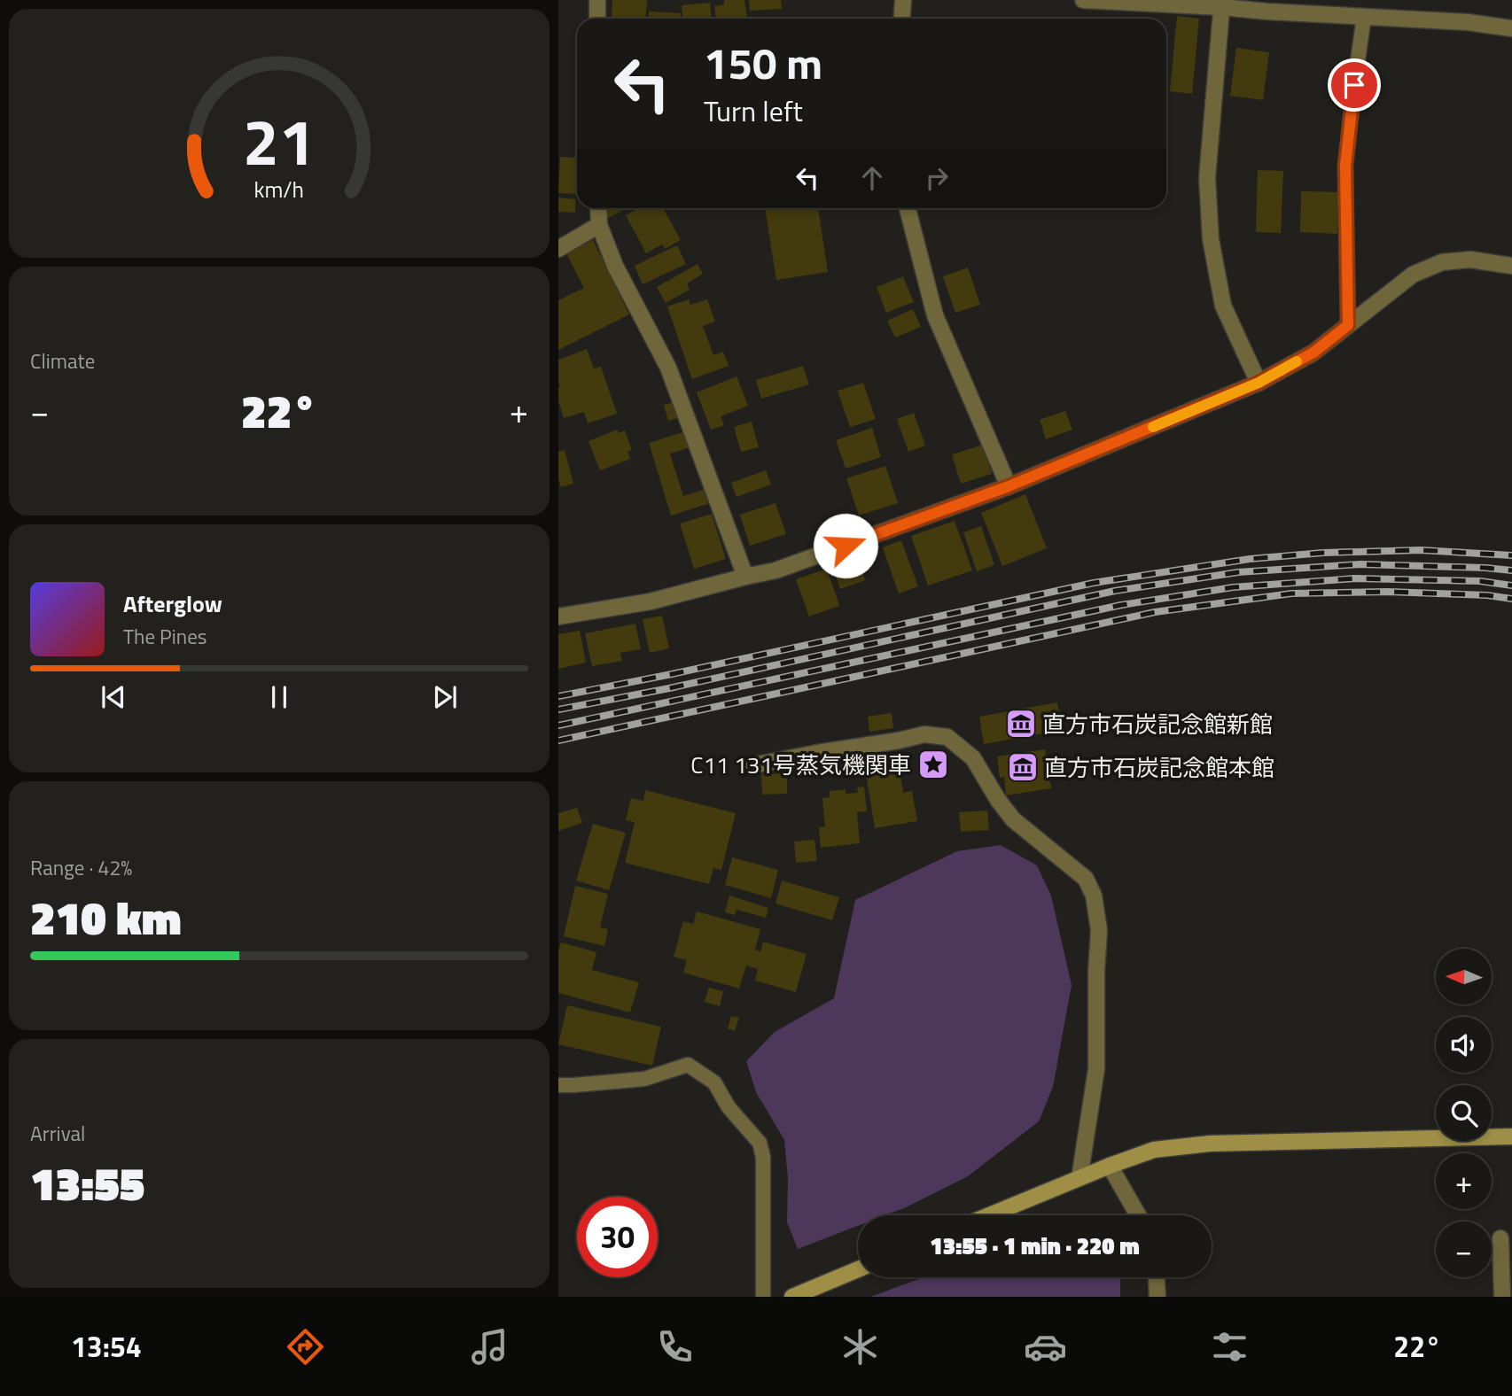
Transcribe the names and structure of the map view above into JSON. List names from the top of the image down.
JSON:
{
  "places": {
    "museum": ["直方市石炭記念館新館", "直方市石炭記念館本館"],
    "place": ["C11 131号蒸気機関車"]
  },
  "north": "left",
  "page": {
    "turn": ["150 m", "Turn left"],
    "tile": [
      "Climate",
      ["Range · 42%", "210 km"],
      ["Arrival", "13:55"]
    ],
    "heat": ["−", "22°", "+"],
    "song": ["Afterglow", "The Pines"],
    "map_buttons": ["+", "−"],
    "limit": "30",
    "trip": "13:55 · 1 min · 220 m",
    "tabs": ["13:54", "22°"],
    "gauge": ["21", "km/h"]
  }
}
